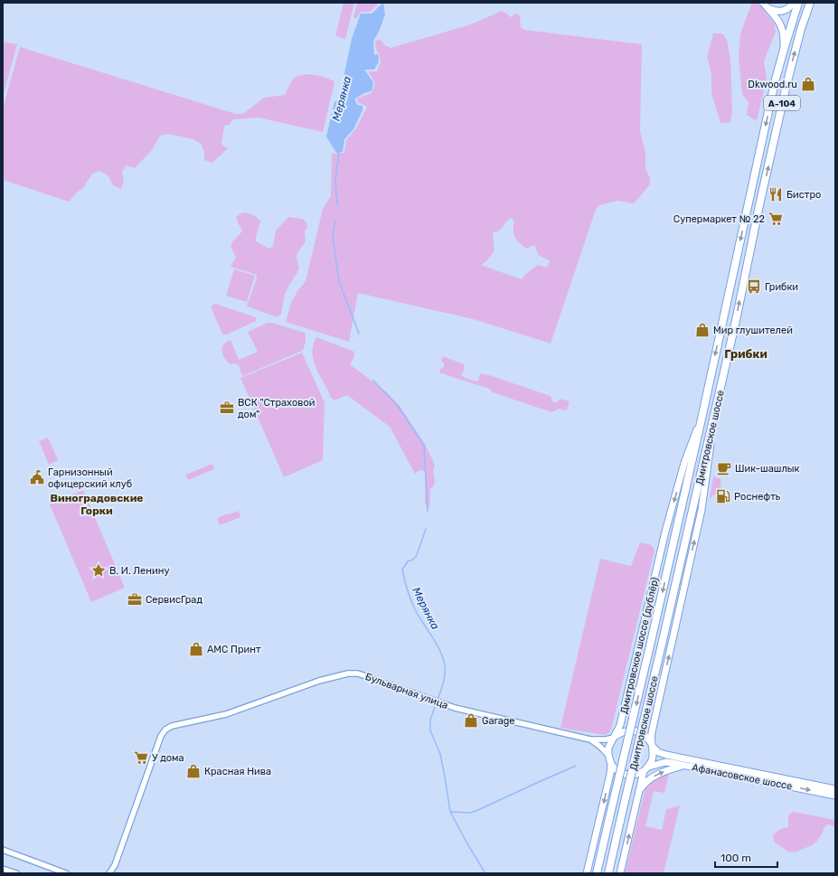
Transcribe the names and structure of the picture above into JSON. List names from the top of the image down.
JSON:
{
  "streets": {
    "highway": ["А-104", "Дмитровское шоссе"],
    "main road": ["Дмитровское шоссе (дублёр)", "Афанасовское шоссе"],
    "street": ["Бульварная улица"]
  },
  "crossings": [
    ["А-104", "Дмитровское шоссе"],
    ["Дмитровское шоссе", "Дмитровское шоссе (дублёр)"],
    ["Дмитровское шоссе (дублёр)", "Афанасовское шоссе"]
  ],
  "districts": ["Грибки", "Виноградовские Горки"],
  "water": ["Мерянка"],
  "places": {
    "shop": [
      "Dkwood.ru",
      "Мир глушителей",
      "АМС Принт",
      "Garage",
      "Красная Нива"
    ],
    "restaurant": ["Бистро"],
    "supermarket": ["Супермаркет № 22", "У дома"],
    "bus stop": ["Грибки"],
    "office": ["ВСК \"Страховой дом\"", "СервисГрад"],
    "cafe": ["Шик-шашлык"],
    "public building": ["Гарнизонный офицерский клуб"],
    "fuel station": ["Роснефть"],
    "place": ["В. И. Ленину"]
  },
  "scale_bar": "100 m"
}
